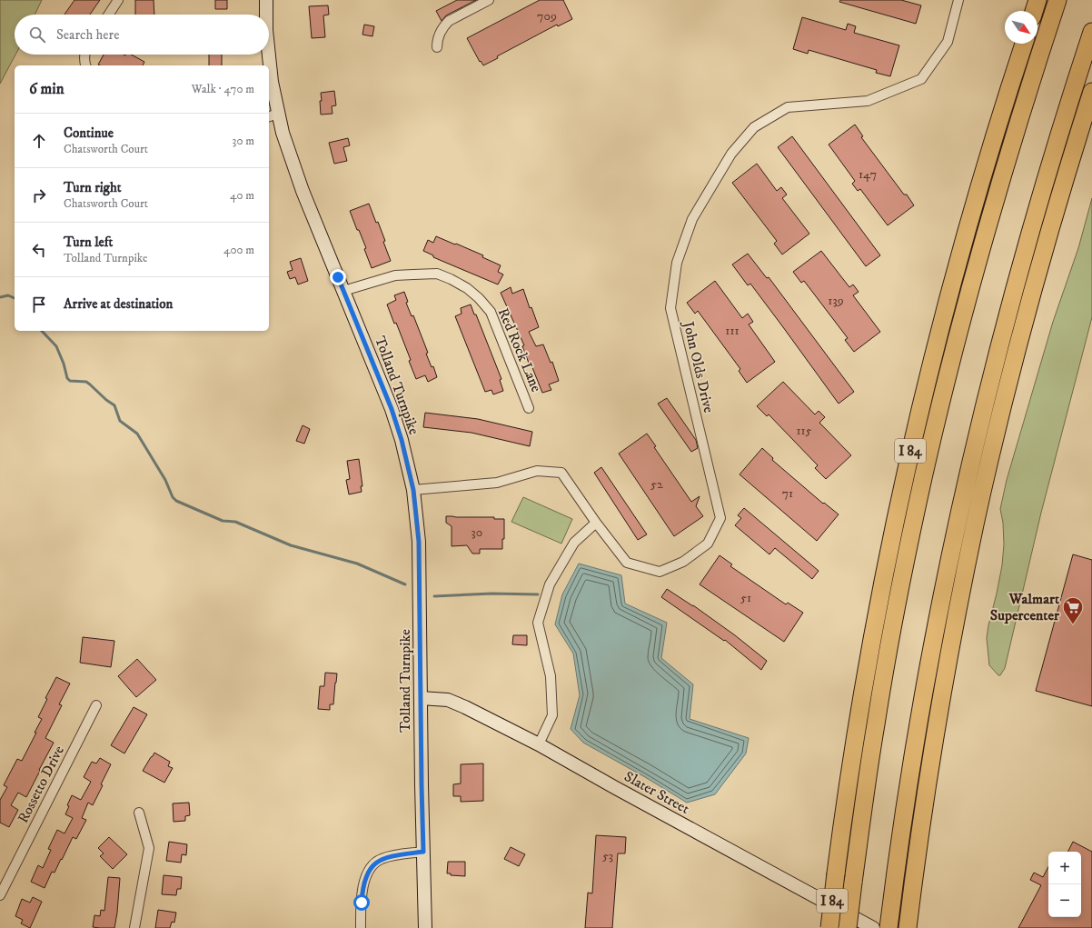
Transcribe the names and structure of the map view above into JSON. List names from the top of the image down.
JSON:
{
  "streets": {
    "highway": ["I 84"],
    "street": [
      "Red Rock Lane",
      "John Olds Drive",
      "Tolland Turnpike",
      "Rossetto Drive",
      "Slater Street"
    ]
  },
  "crossings": [
    ["Red Rock Lane", "Tolland Turnpike"],
    ["John Olds Drive", "Tolland Turnpike"],
    ["Tolland Turnpike", "Slater Street"]
  ],
  "places": {
    "supermarket": ["Walmart Supercenter"]
  },
  "house_numbers": [
    "709",
    "147",
    "139",
    "111",
    "115",
    "52",
    "71",
    "30",
    "51",
    "53"
  ],
  "north": "bottom right",
  "page": {
    "search": "Search here",
    "heading": ["6 min", "Walk · 470 m"],
    "list": [
      ["Continue", "Chatsworth Court", "30 m"],
      ["Turn right", "Chatsworth Court", "40 m"],
      ["Turn left", "Tolland Turnpike", "400 m"],
      "Arrive at destination"
    ],
    "map_buttons": ["+", "−"]
  }
}
